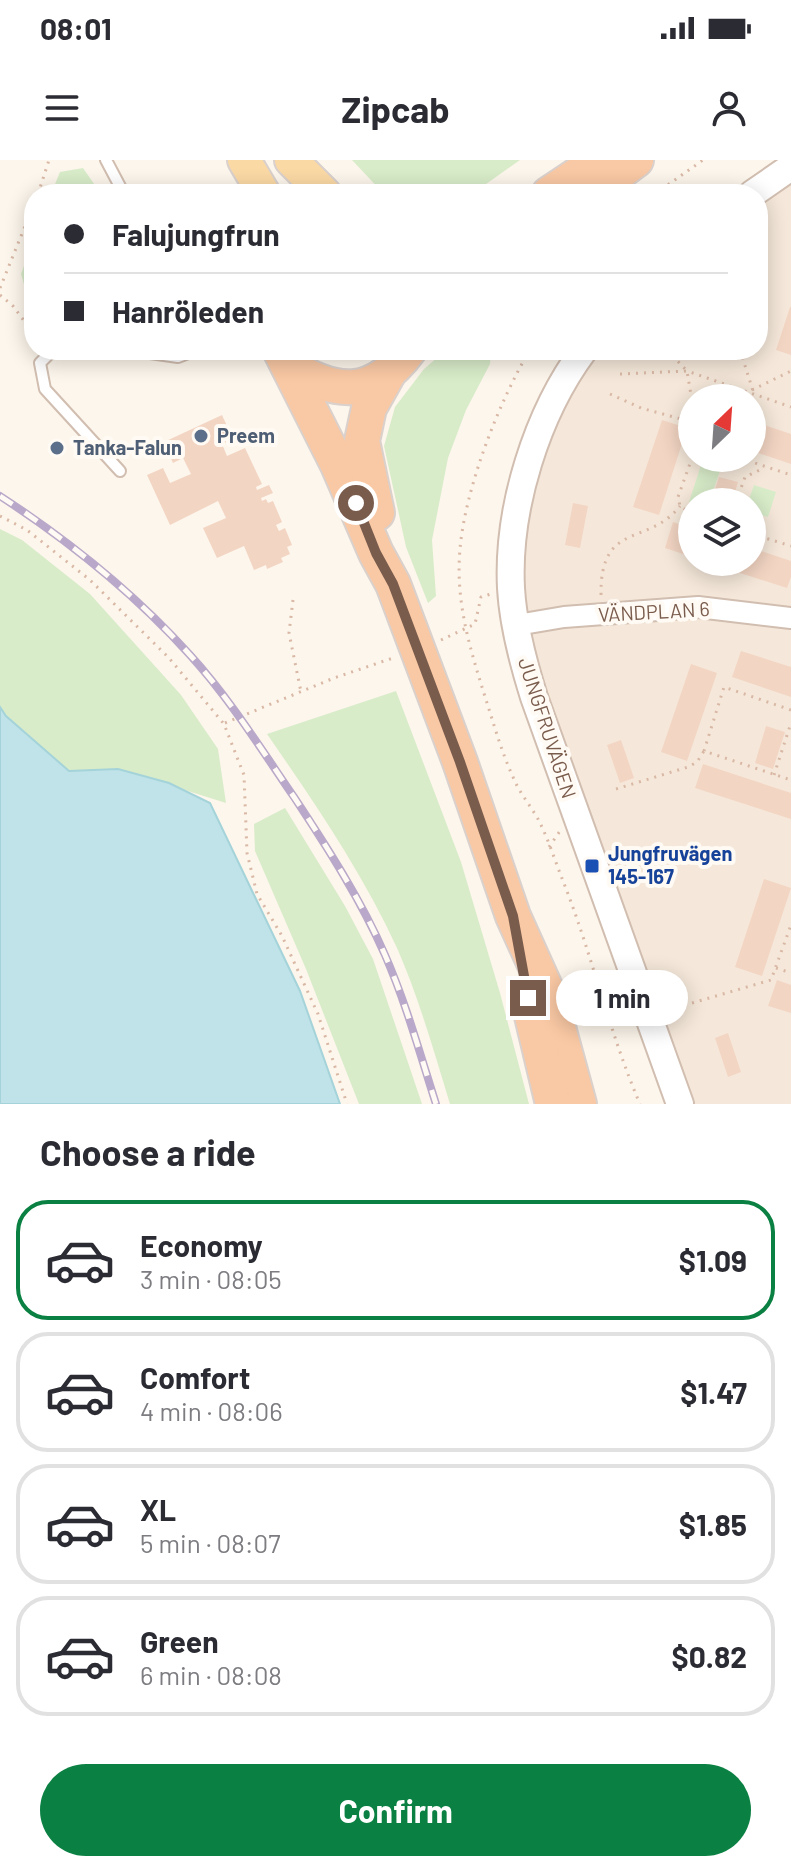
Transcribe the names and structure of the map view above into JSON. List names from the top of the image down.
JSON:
{
  "streets": {
    "street": ["VÄNDPLAN 6", "JUNGFRUVÄGEN"]
  },
  "crossings": [
    ["VÄNDPLAN 6", "JUNGFRUVÄGEN"]
  ],
  "places": {
    "other": ["Preem", "Tanka-Falun"],
    "transit": ["Jungfruvägen 145-167"]
  },
  "north": "top right",
  "page": {
    "status": "08:01",
    "header": "Zipcab",
    "banner": ["Falujungfrun", "Hanröleden"],
    "bubble": "1 min",
    "heading": "Choose a ride",
    "list": [
      {
        "name": "Economy",
        "note": "3 min · 08:05",
        "value": "$1.09"
      },
      {
        "name": "Comfort",
        "note": "4 min · 08:06",
        "value": "$1.47"
      },
      {
        "name": "XL",
        "note": "5 min · 08:07",
        "value": "$1.85"
      },
      {
        "name": "Green",
        "note": "6 min · 08:08",
        "value": "$0.82"
      }
    ],
    "buttons": "Confirm"
  }
}
